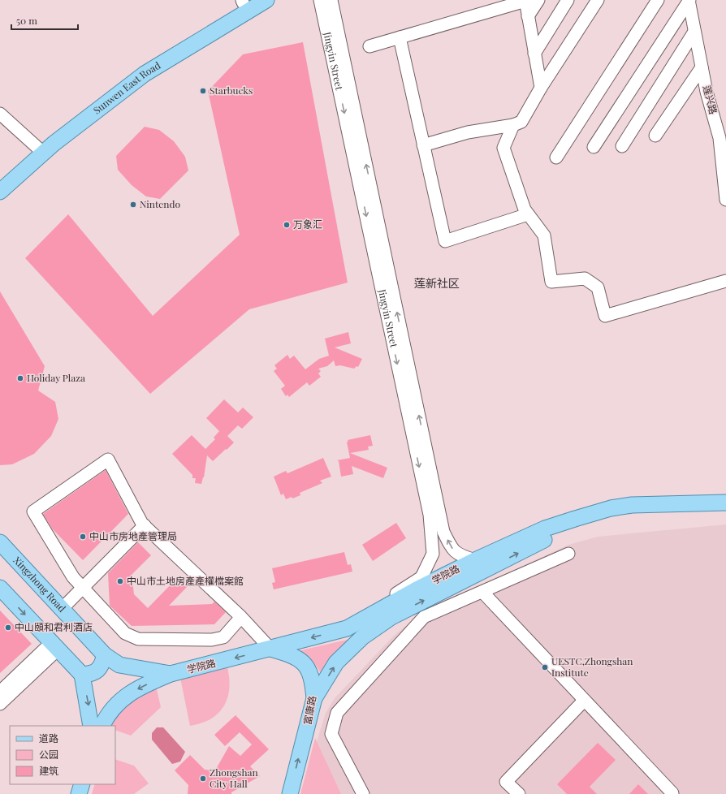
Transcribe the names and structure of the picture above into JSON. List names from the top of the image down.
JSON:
{
  "streets": {
    "main road": [
      "Sunwen East Road",
      "学院路",
      "Xingzhong Road",
      "富康路"
    ],
    "street": ["Jingyin Street", "莲兴路"]
  },
  "crossings": [
    ["Jingyin Street", "学院路"],
    ["学院路", "Xingzhong Road"],
    ["学院路", "富康路"]
  ],
  "one_way": ["富康路"],
  "districts": ["莲新社区"],
  "places": [
    "Starbucks",
    "Nintendo",
    "万象汇",
    "Holiday Plaza",
    "中山市房地產管理局",
    "中山市土地房產產權檔案館",
    "中山頤和君利酒店",
    "UESTC,Zhongshan Institute",
    "Zhongshan City Hall"
  ],
  "legend": ["道路", "公园", "建筑"],
  "scale_bar": "50 m"
}
